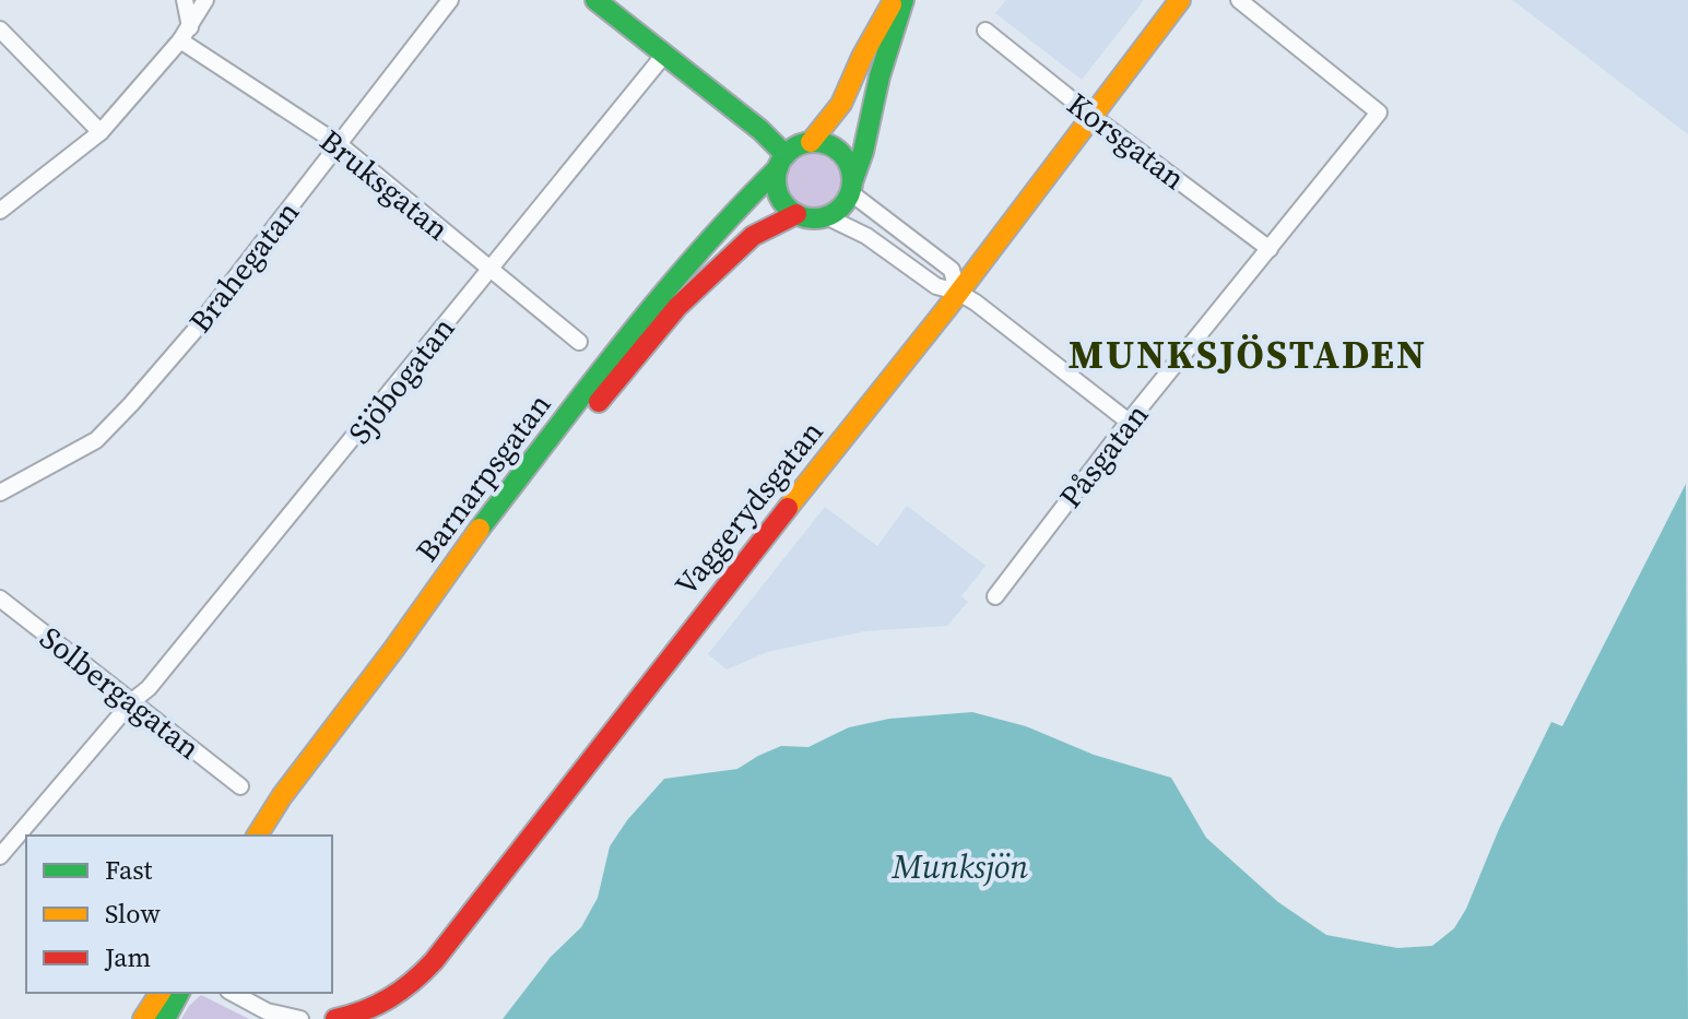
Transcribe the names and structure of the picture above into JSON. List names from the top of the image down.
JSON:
{
  "streets": {
    "main road": ["Barnarpsgatan", "Vaggerydsgatan"],
    "street": [
      "Korsgatan",
      "Bruksgatan",
      "Brahegatan",
      "Sjöbogatan",
      "Påsgatan",
      "Solbergagatan"
    ]
  },
  "crossings": [
    ["Korsgatan", "Påsgatan"],
    ["Korsgatan", "Vaggerydsgatan"],
    ["Bruksgatan", "Brahegatan"],
    ["Bruksgatan", "Sjöbogatan"],
    ["Sjöbogatan", "Solbergagatan"]
  ],
  "districts": ["MUNKSJÖSTADEN"],
  "water": ["Munksjön"],
  "legend": ["Fast", "Slow", "Jam"]
}
